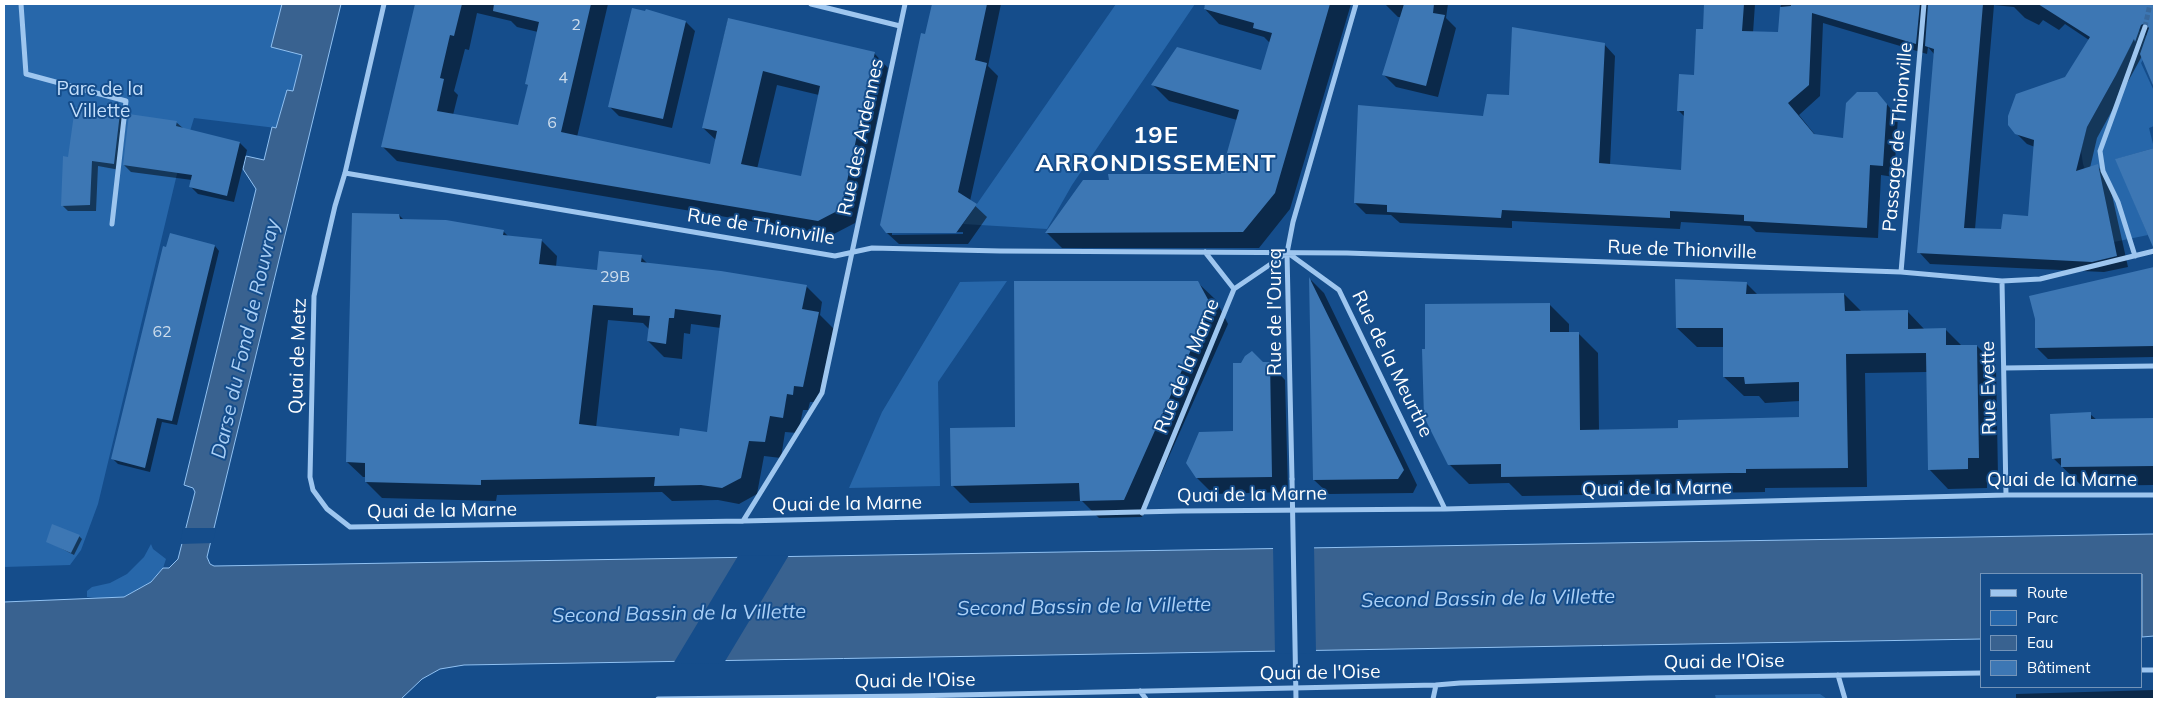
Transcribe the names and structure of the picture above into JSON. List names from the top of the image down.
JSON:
{
  "streets": {
    "street": [
      "Rue des Ardennes",
      "Passage de Thionville",
      "Rue de Thionville",
      "Rue de l'Ourcq",
      "Quai de Metz",
      "Rue de la Meurthe",
      "Rue de la Marne",
      "Rue Evette",
      "Quai de la Marne",
      "Quai de l'Oise"
    ]
  },
  "crossings": [
    ["Rue des Ardennes", "Rue de Thionville"],
    ["Rue des Ardennes", "Quai de la Marne"],
    ["Passage de Thionville", "Rue de Thionville"],
    ["Rue de Thionville", "Rue de l'Ourcq"],
    ["Rue de Thionville", "Quai de Metz"],
    ["Rue de Thionville", "Rue de la Meurthe"],
    ["Rue de Thionville", "Rue de la Marne"],
    ["Rue de Thionville", "Rue Evette"],
    ["Rue de l'Ourcq", "Rue de la Meurthe"],
    ["Rue de l'Ourcq", "Rue de la Marne"],
    ["Quai de Metz", "Quai de la Marne"],
    ["Rue de la Meurthe", "Rue de la Marne"],
    ["Rue de la Meurthe", "Quai de la Marne"],
    ["Rue de la Marne", "Quai de la Marne"],
    ["Rue Evette", "Quai de la Marne"]
  ],
  "districts": ["19E ARRONDISSEMENT"],
  "water": ["Darse du Fond de Rouvray", "Second Bassin de la Villette"],
  "parks": ["Parc de la Villette"],
  "house_numbers": [
    "2",
    "4",
    "6",
    "29B",
    "62"
  ],
  "legend": [
    "Route",
    "Parc",
    "Eau",
    "Bâtiment"
  ]
}
